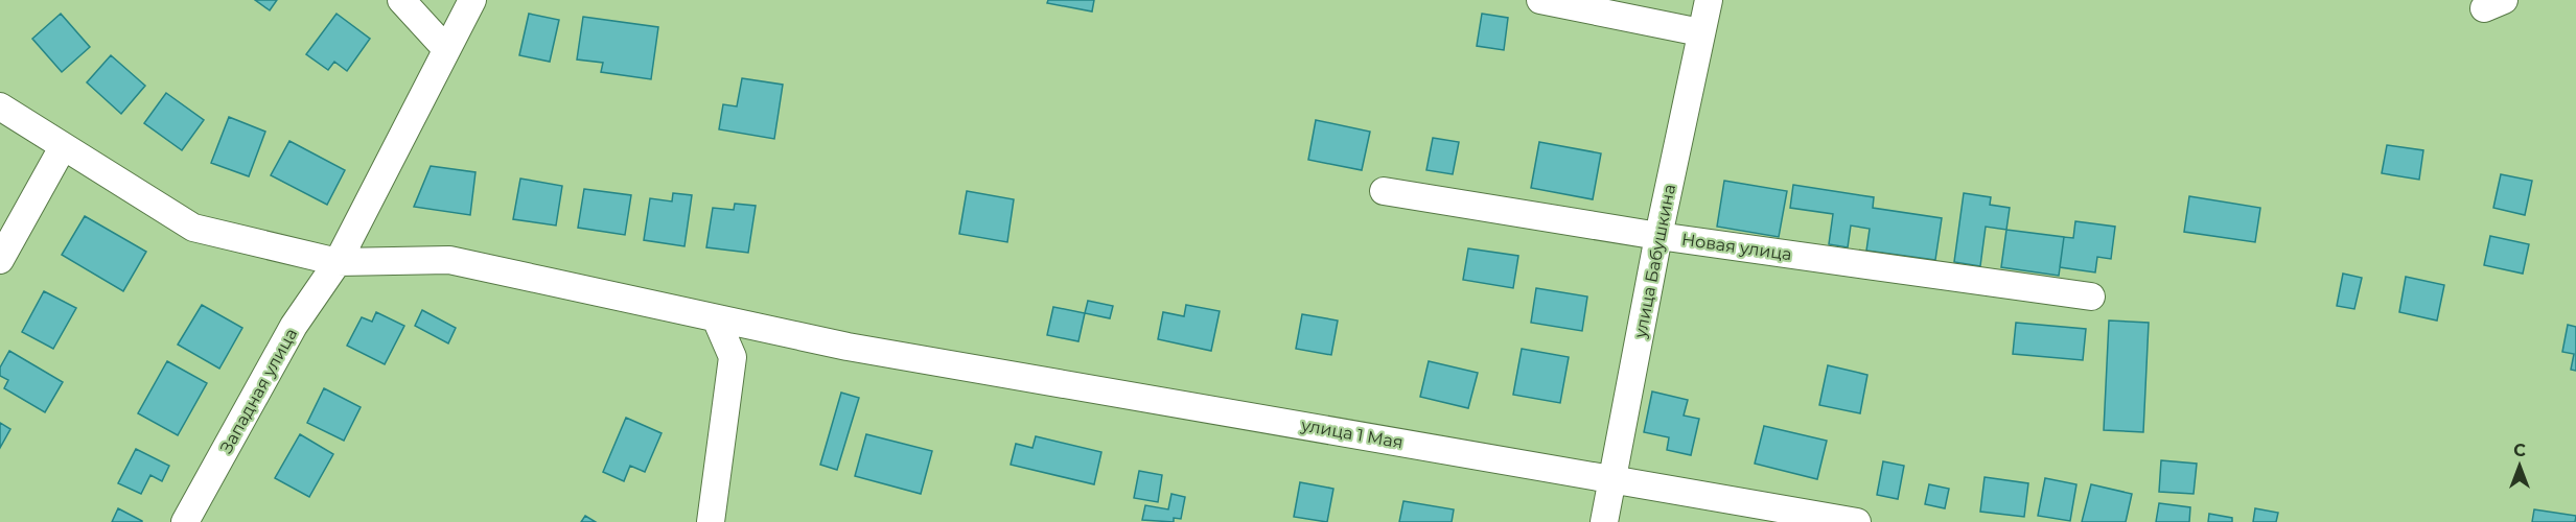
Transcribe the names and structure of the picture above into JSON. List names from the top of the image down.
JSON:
{
  "streets": {
    "street": [
      "Новая улица",
      "улица Бабушкина",
      "Западная улица",
      "улица 1 Мая"
    ]
  },
  "crossings": [
    ["Новая улица", "улица Бабушкина"],
    ["улица Бабушкина", "улица 1 Мая"],
    ["Западная улица", "улица 1 Мая"]
  ],
  "north": "top"
}
